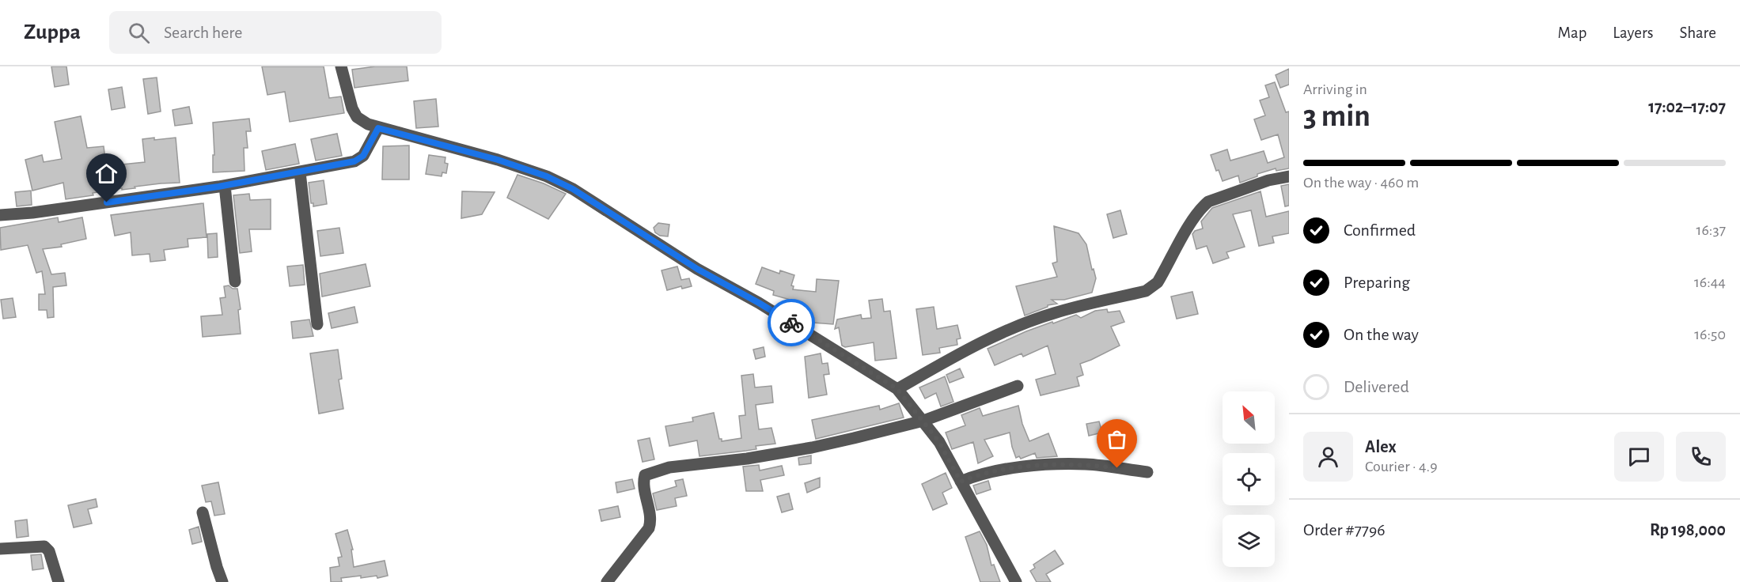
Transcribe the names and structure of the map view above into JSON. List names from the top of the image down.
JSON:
{
  "north": "top left",
  "page": {
    "header": "Zuppa",
    "search": "Search here",
    "nav": ["Map", "Layers", "Share"],
    "heading": ["3 min", "Arriving in", "17:02–17:07"],
    "panel": [
      "Alex",
      "Courier · 4.9",
      "Order #7796",
      "Rp 198,000"
    ],
    "bar": "On the way · 460 m",
    "list": [
      ["Confirmed", "16:37"],
      ["Preparing", "16:44"],
      ["On the way", "16:50"],
      "Delivered"
    ]
  }
}
